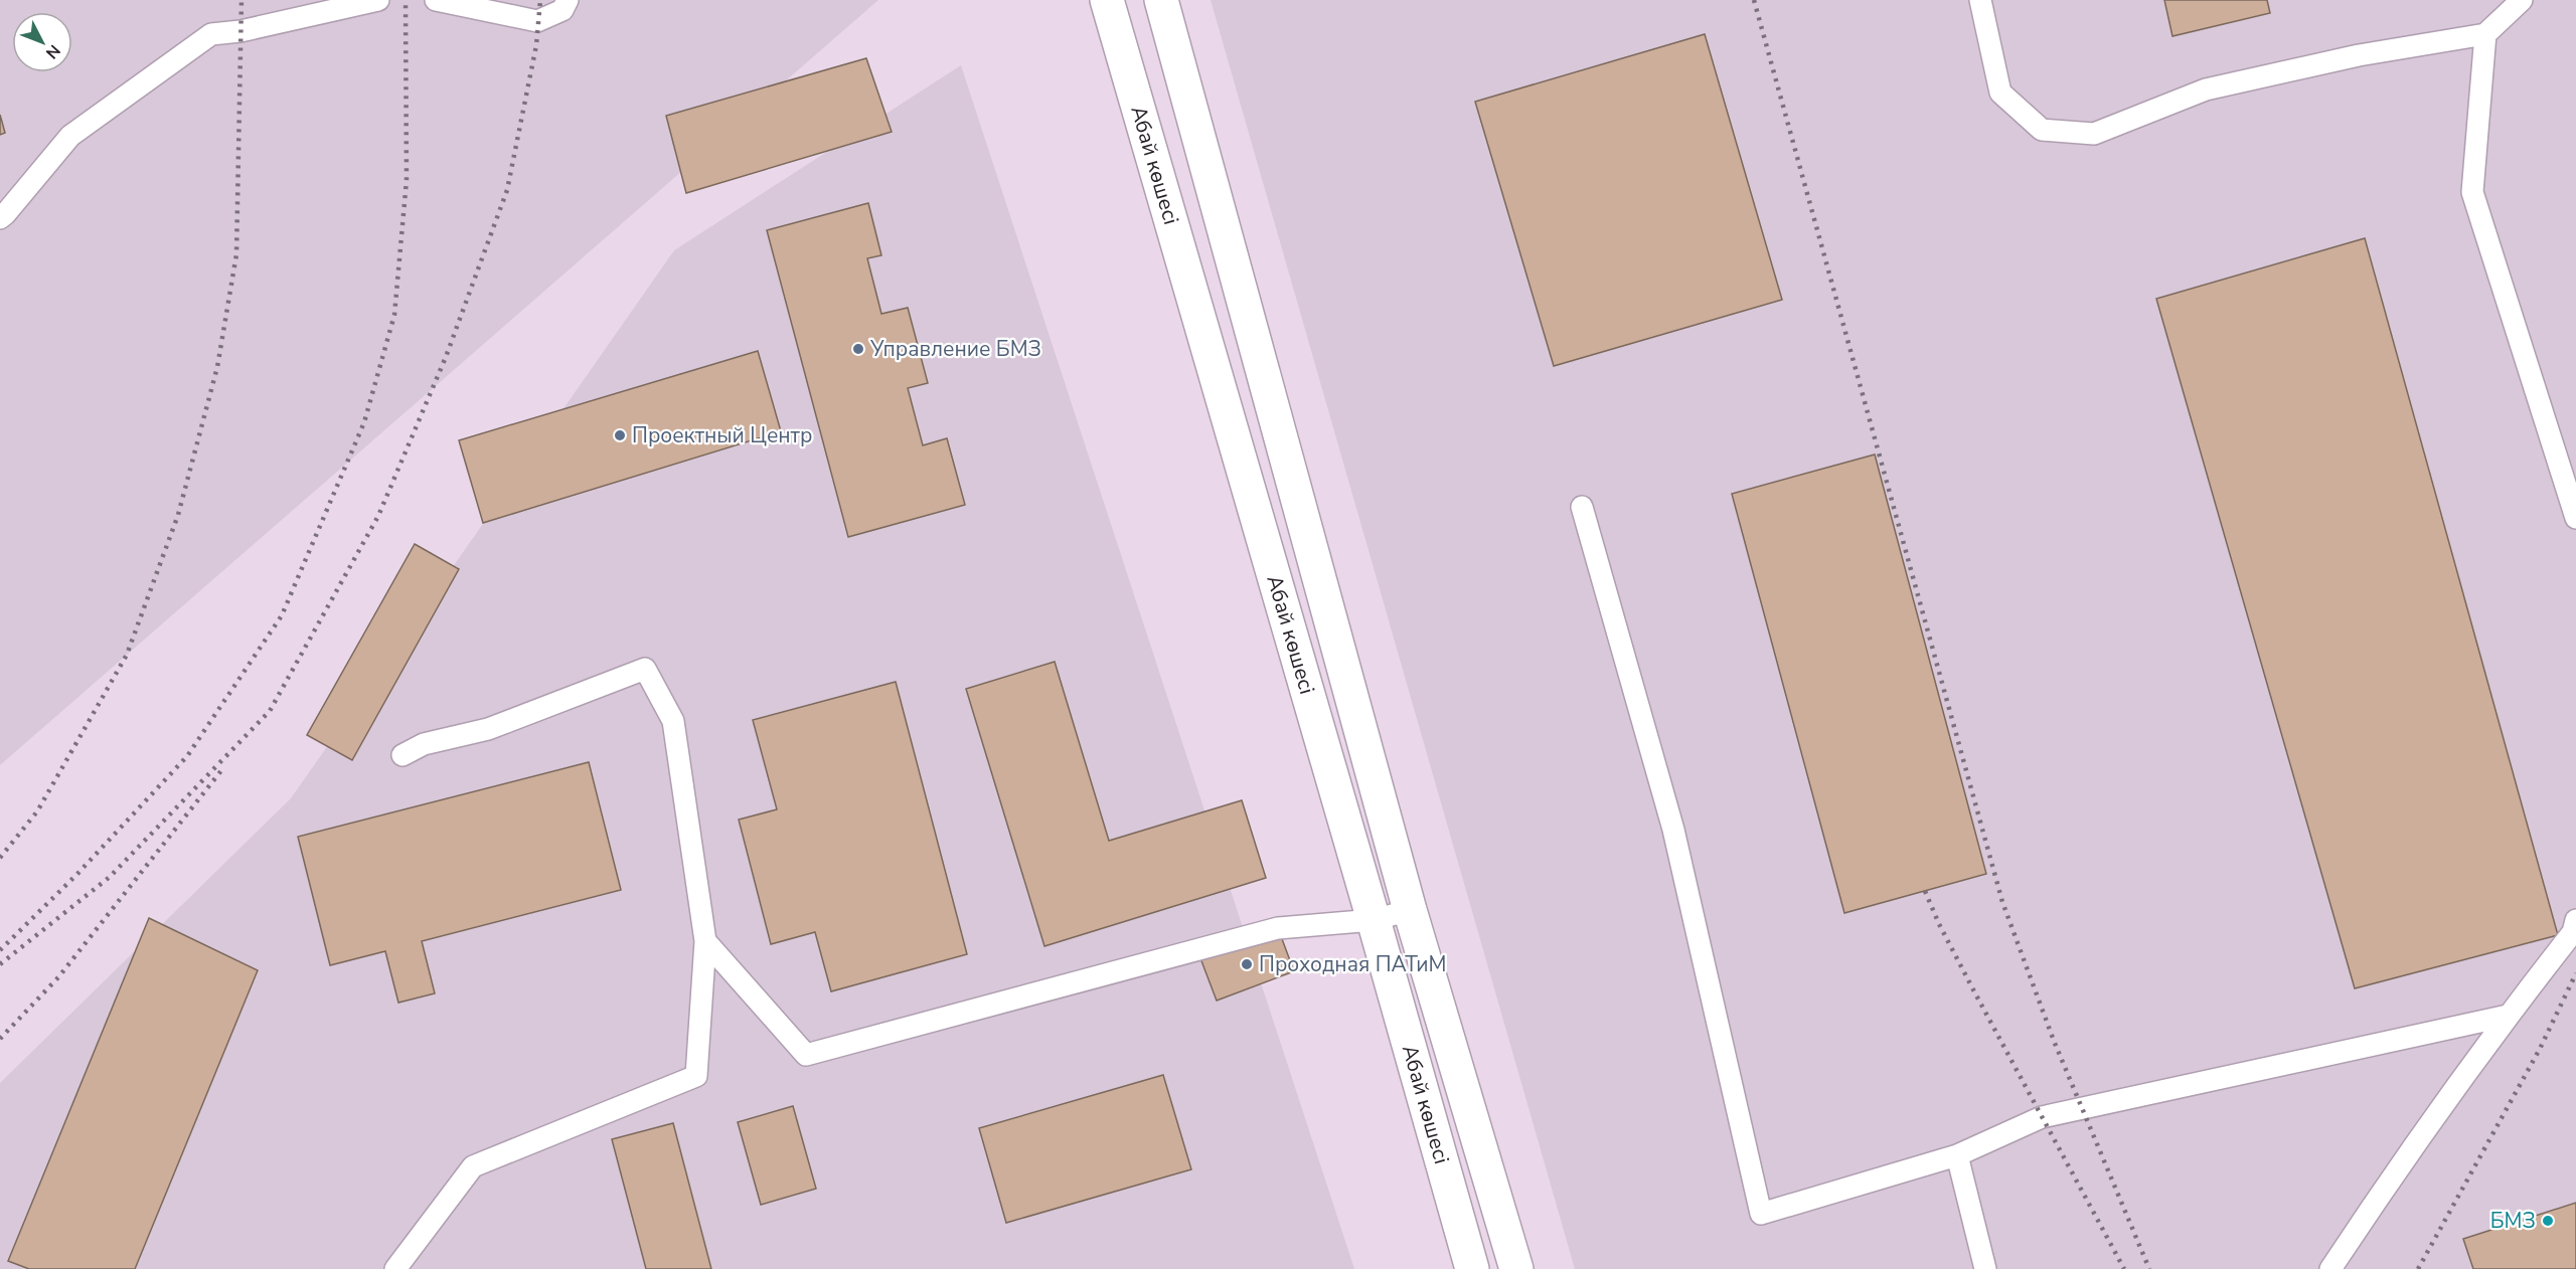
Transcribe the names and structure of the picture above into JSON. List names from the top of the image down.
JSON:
{
  "streets": {
    "street": ["Абай көшесі"]
  },
  "places": [
    "Управление БМЗ",
    "Проектный Центр",
    "Проходная ПАТиМ",
    "БМЗ"
  ],
  "north": "bottom right"
}
